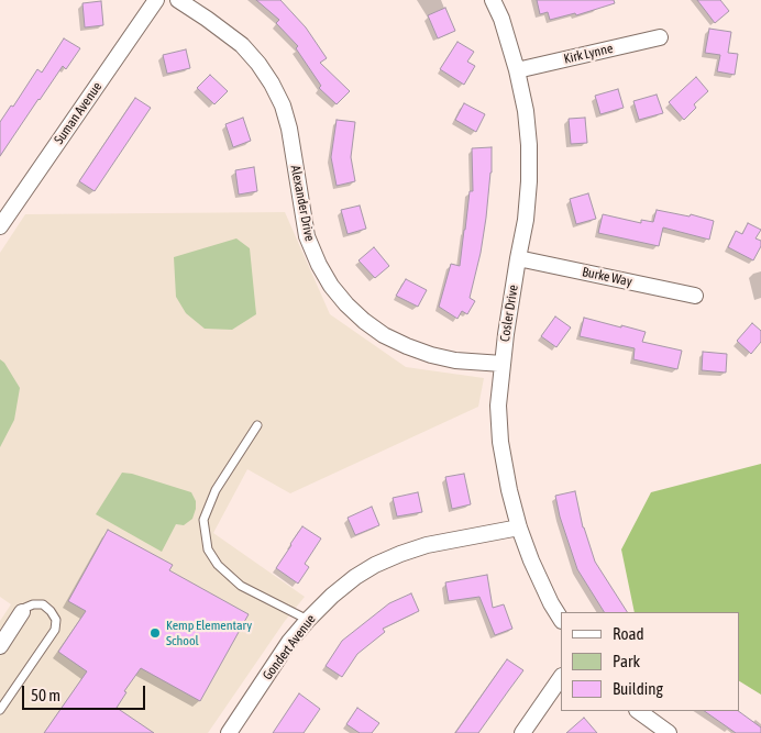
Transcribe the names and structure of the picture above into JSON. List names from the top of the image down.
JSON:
{
  "streets": {
    "street": [
      "Kirk Lynne",
      "Suman Avenue",
      "Alexander Drive",
      "Burke Way",
      "Cosler Drive",
      "Gondert Avenue"
    ]
  },
  "crossings": [
    ["Kirk Lynne", "Cosler Drive"],
    ["Alexander Drive", "Cosler Drive"],
    ["Burke Way", "Cosler Drive"],
    ["Cosler Drive", "Gondert Avenue"]
  ],
  "places": ["Kemp Elementary School"],
  "legend": ["Road", "Park", "Building"],
  "scale_bar": "50 m"
}
